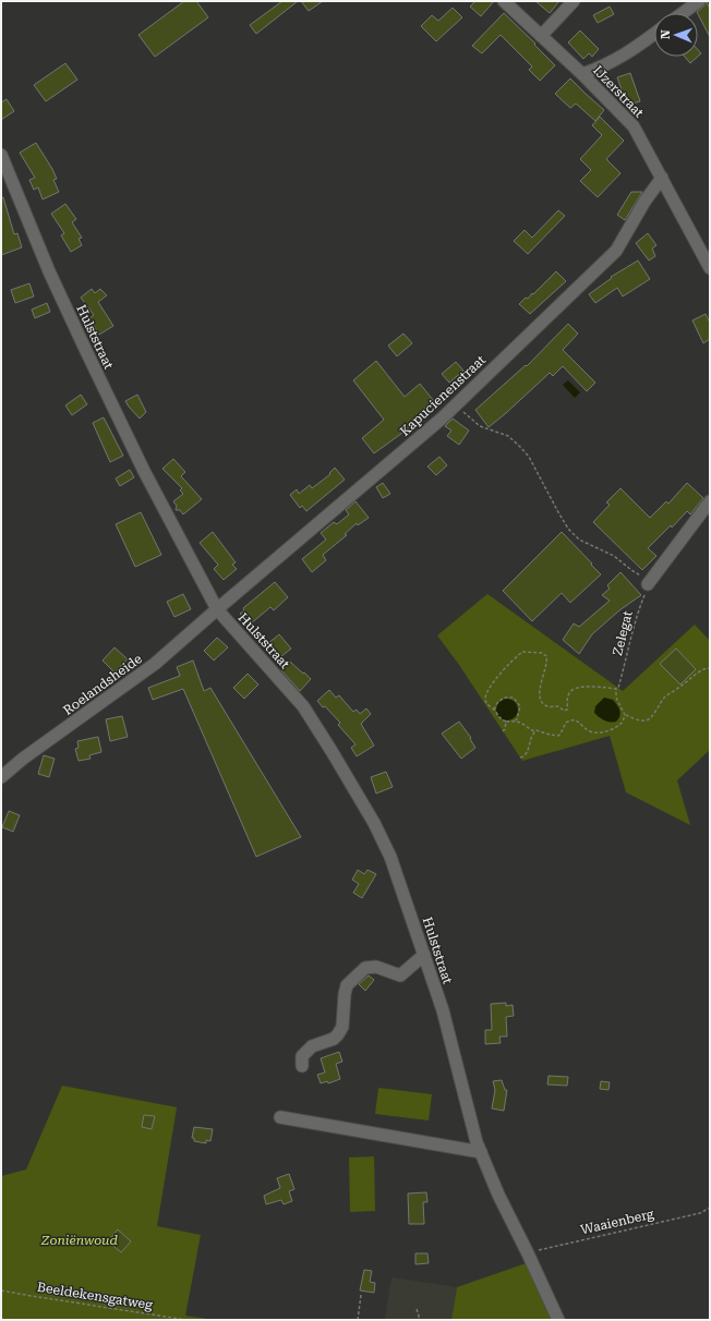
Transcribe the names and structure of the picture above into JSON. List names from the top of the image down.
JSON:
{
  "streets": {
    "street": [
      "IJzerstraat",
      "Hulststraat",
      "Kapucienenstraat",
      "Roelandsheide"
    ],
    "path": ["Zelegat", "Waaienberg", "Beeldekensgatweg"]
  },
  "crossings": [
    ["IJzerstraat", "Kapucienenstraat"],
    ["Hulststraat", "Kapucienenstraat"],
    ["Hulststraat", "Roelandsheide"],
    ["Hulststraat", "Waaienberg"],
    ["Kapucienenstraat", "Roelandsheide"]
  ],
  "parks": ["Zoniënwoud"],
  "north": "left"
}
